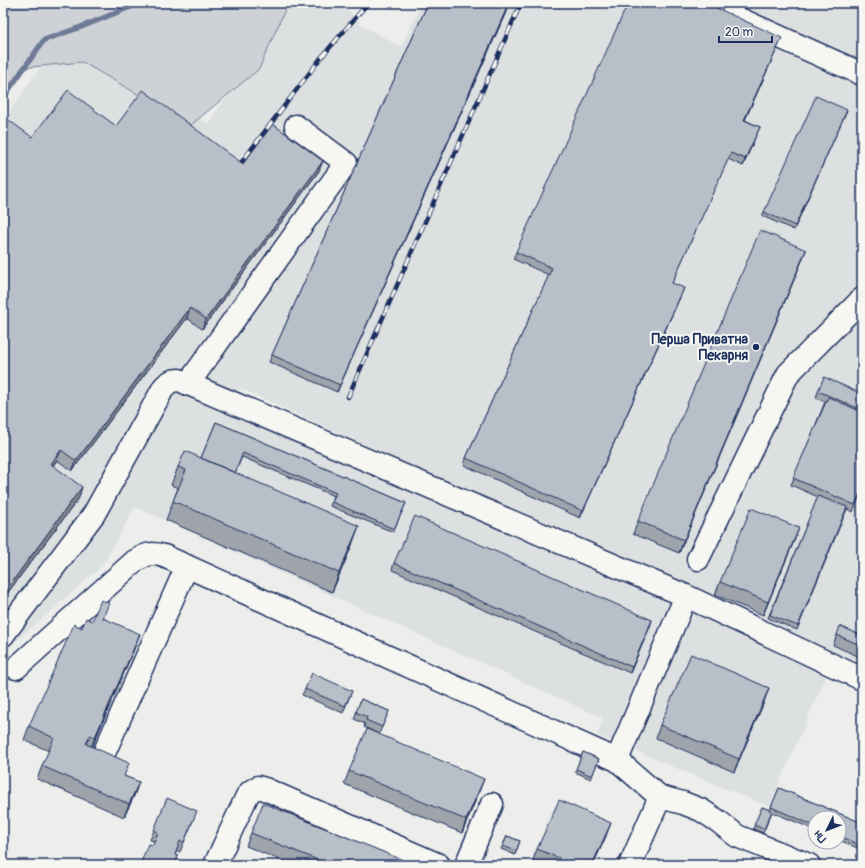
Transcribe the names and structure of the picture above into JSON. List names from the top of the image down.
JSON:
{
  "places": ["Перша Приватна Пекарня"],
  "scale_bar": "20 m",
  "north": "bottom left"
}
